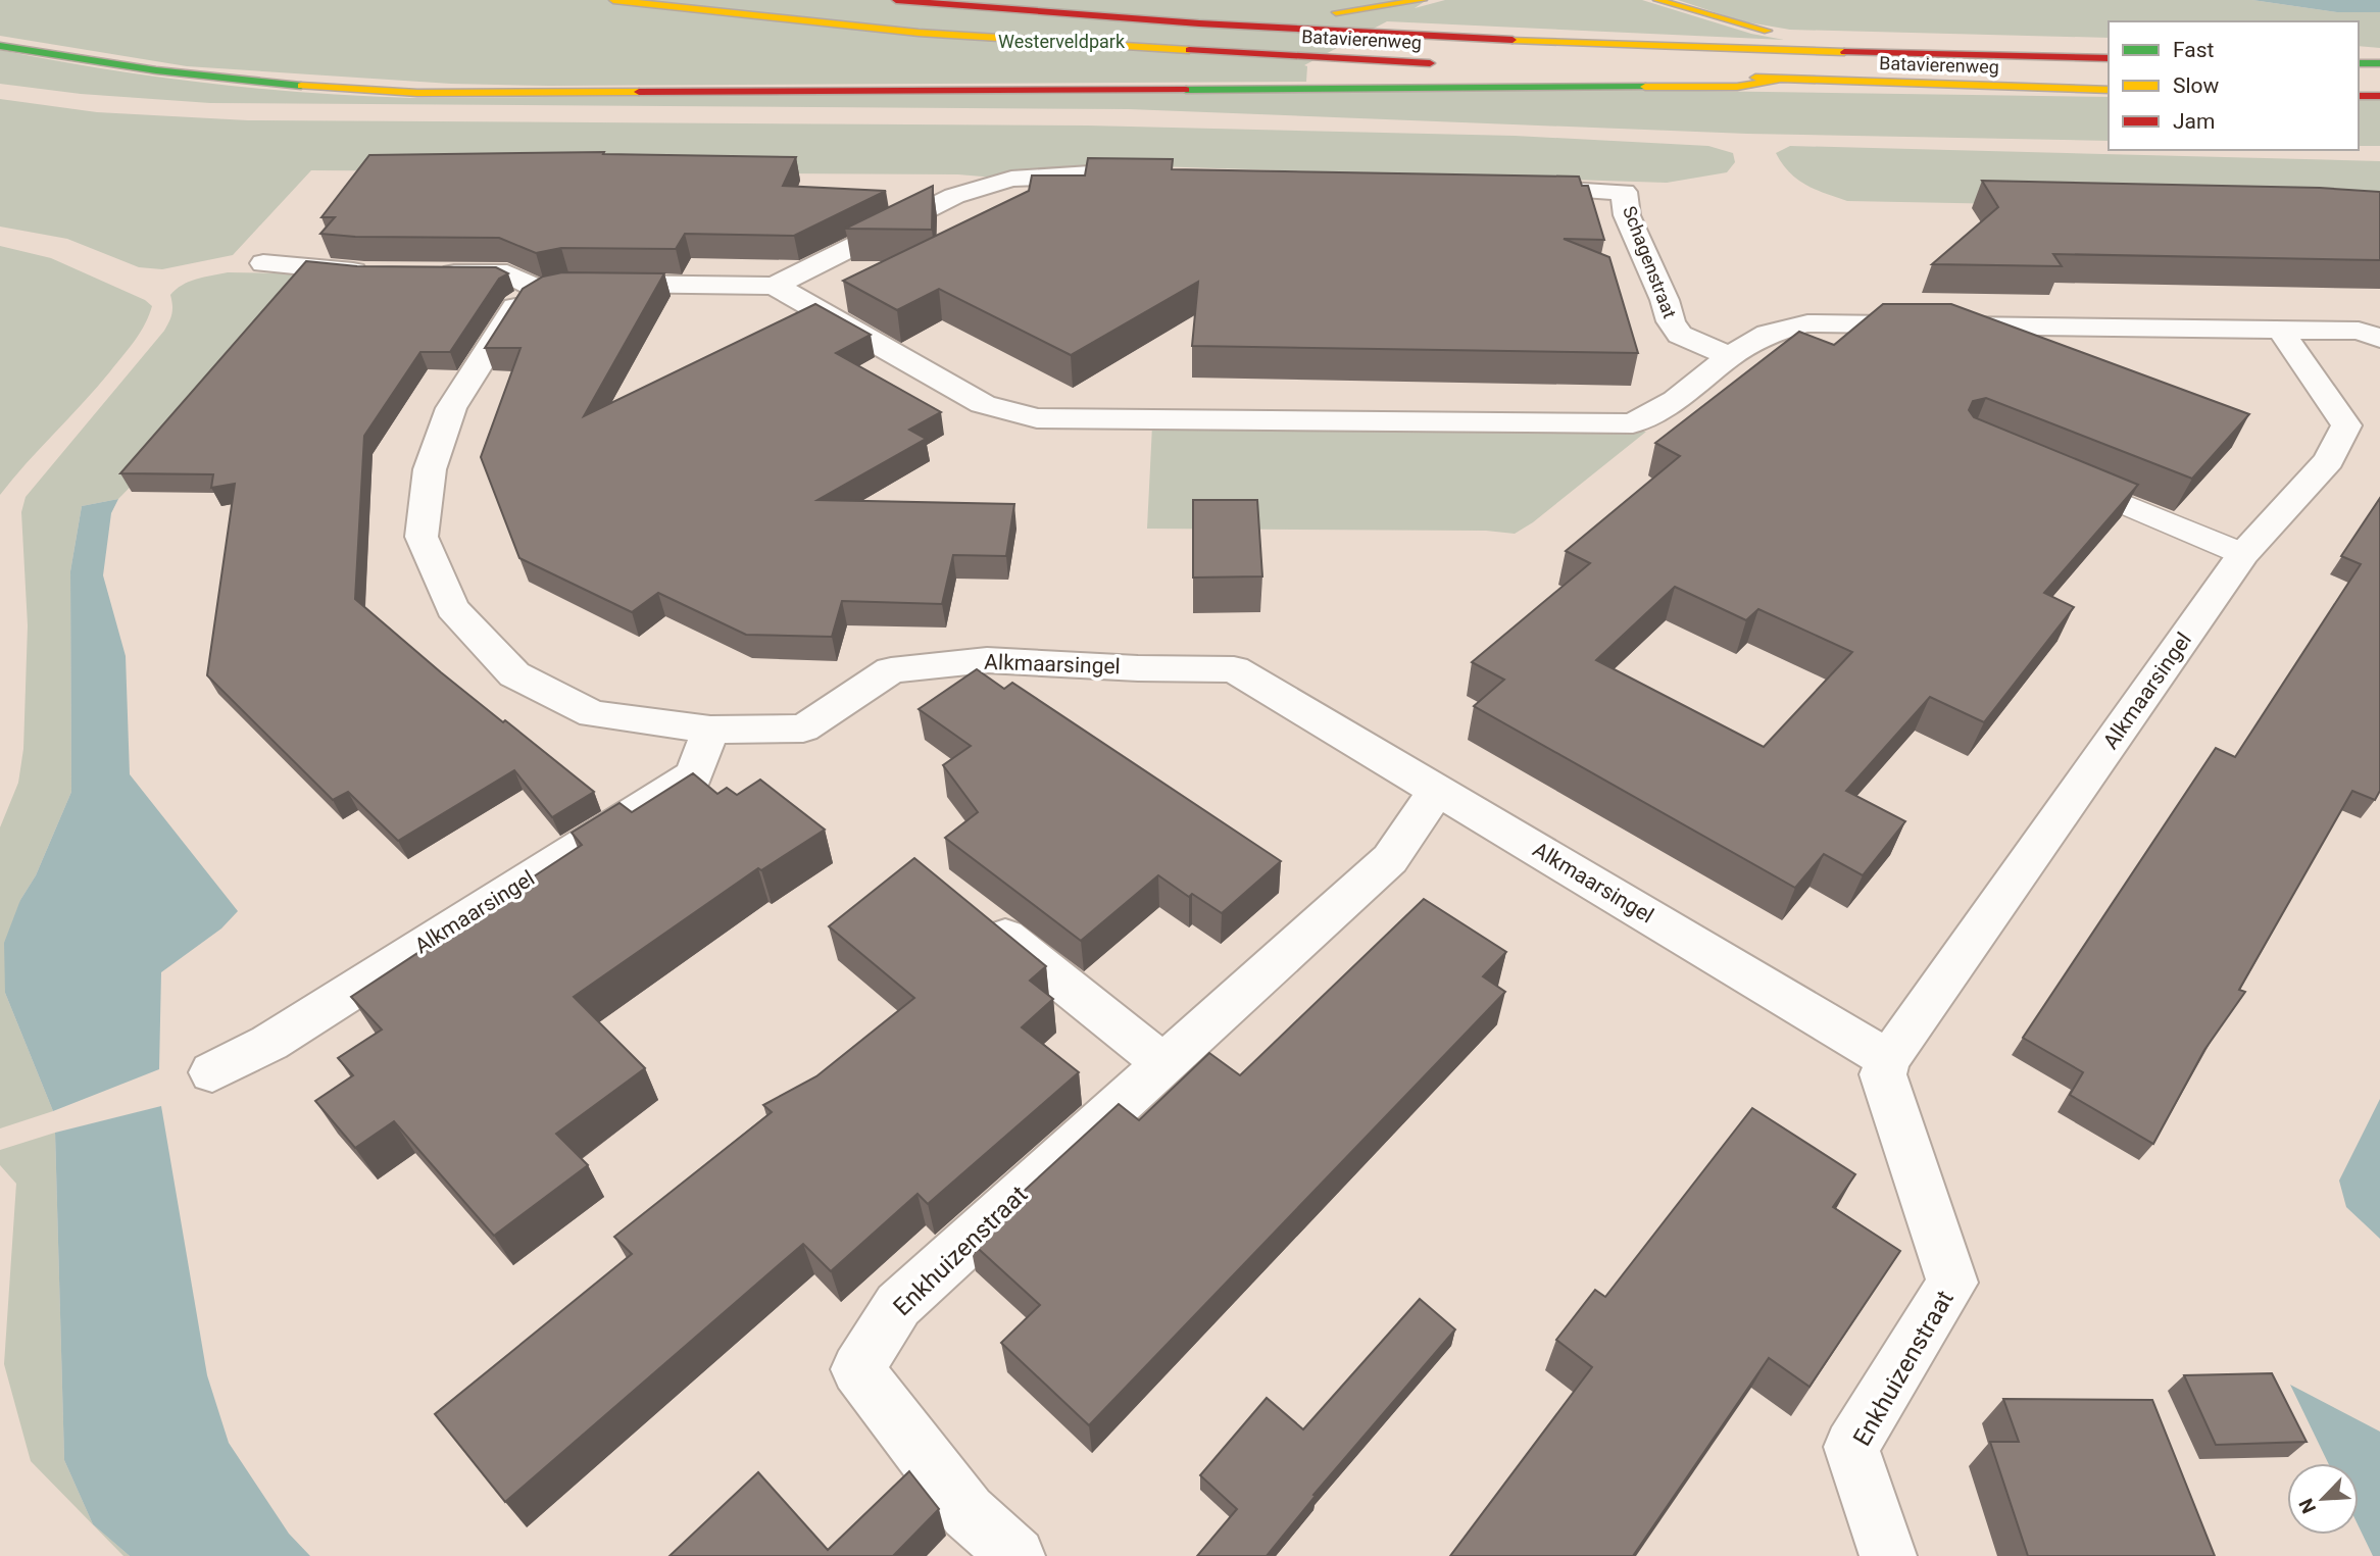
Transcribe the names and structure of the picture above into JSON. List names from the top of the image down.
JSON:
{
  "streets": {
    "main road": ["Batavierenweg"],
    "street": ["Schagenstraat", "Alkmaarsingel", "Enkhuizenstraat"]
  },
  "crossings": [
    ["Alkmaarsingel", "Enkhuizenstraat"]
  ],
  "parks": ["Westerveldpark"],
  "legend": ["Fast", "Slow", "Jam"],
  "north": "bottom left"
}
